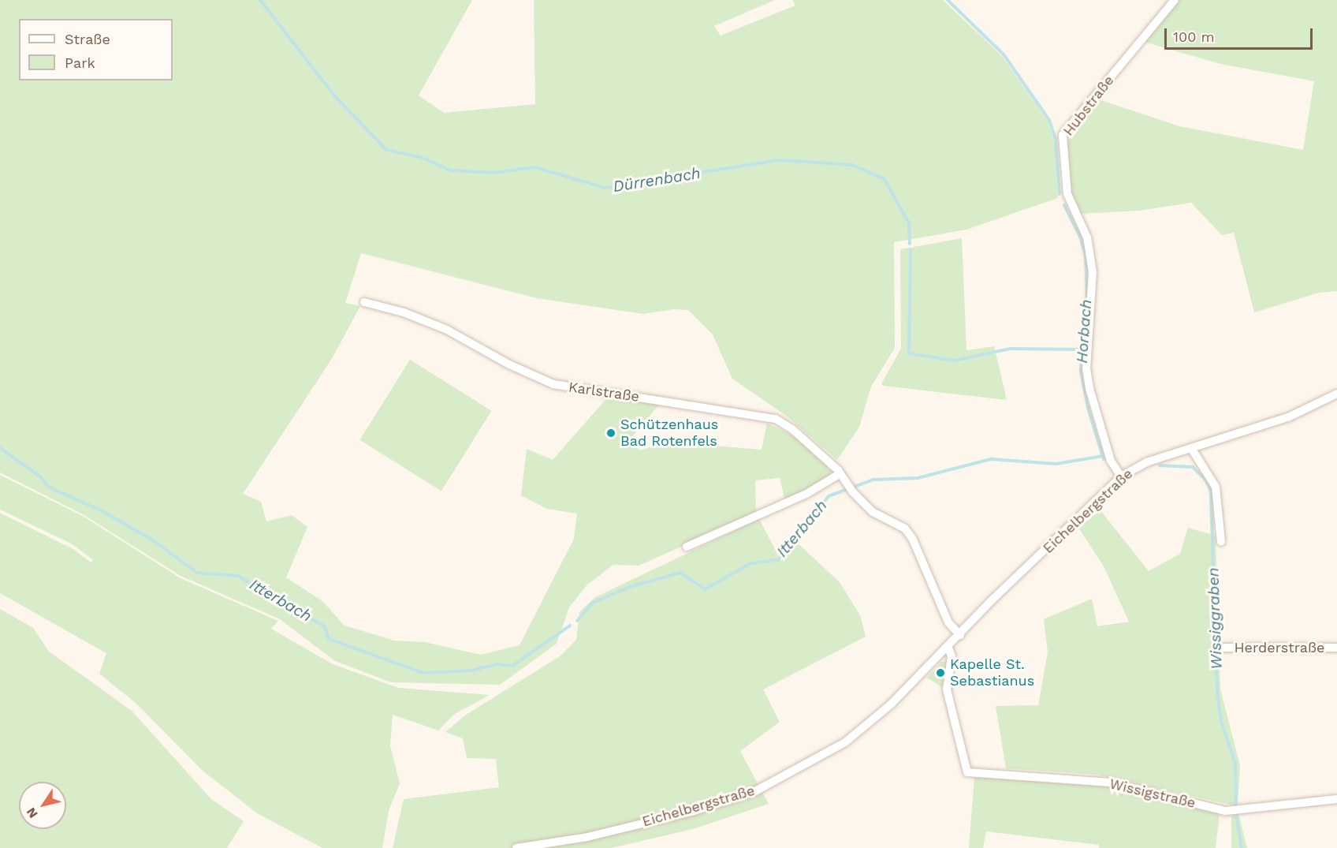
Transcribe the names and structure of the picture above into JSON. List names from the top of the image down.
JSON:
{
  "streets": {
    "street": [
      "Hubstraße",
      "Karlstraße",
      "Eichelbergstraße",
      "Herderstraße",
      "Wissigstraße"
    ]
  },
  "crossings": [
    ["Hubstraße", "Eichelbergstraße"],
    ["Karlstraße", "Eichelbergstraße"],
    ["Eichelbergstraße", "Wissigstraße"]
  ],
  "water": [
    "Dürrenbach",
    "Horbach",
    "Itterbach",
    "Wissiggraben"
  ],
  "places": ["Schützenhaus Bad Rotenfels", "Kapelle St. Sebastianus"],
  "legend": ["Straße", "Park"],
  "scale_bar": "100 m",
  "north": "bottom left"
}
